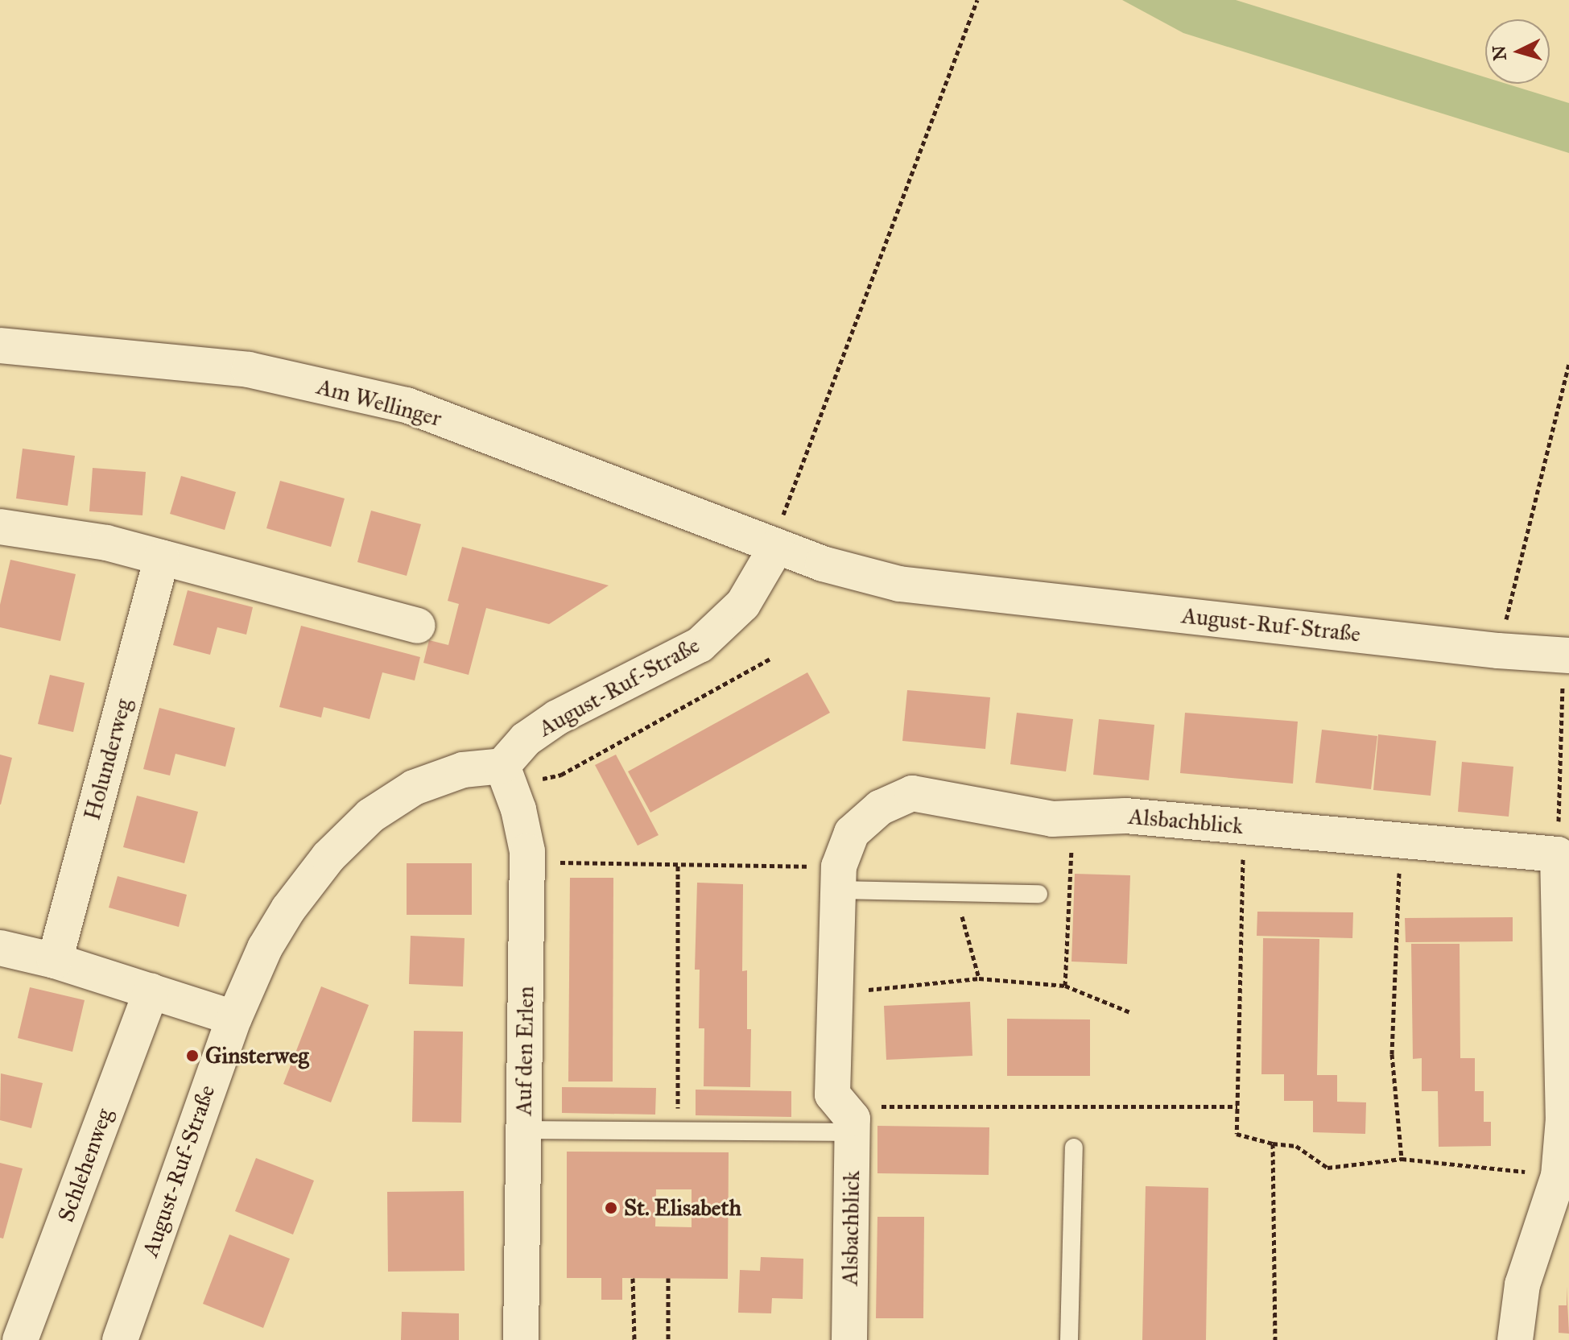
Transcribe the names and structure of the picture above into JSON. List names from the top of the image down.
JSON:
{
  "streets": {
    "street": [
      "Am Wellinger",
      "August-Ruf-Straße",
      "Holunderweg",
      "Alsbachblick",
      "Auf den Erlen",
      "Schlehenweg"
    ]
  },
  "crossings": [
    ["Am Wellinger", "August-Ruf-Straße"],
    ["August-Ruf-Straße", "Auf den Erlen"]
  ],
  "places": ["Ginsterweg", "St. Elisabeth"],
  "north": "left"
}
